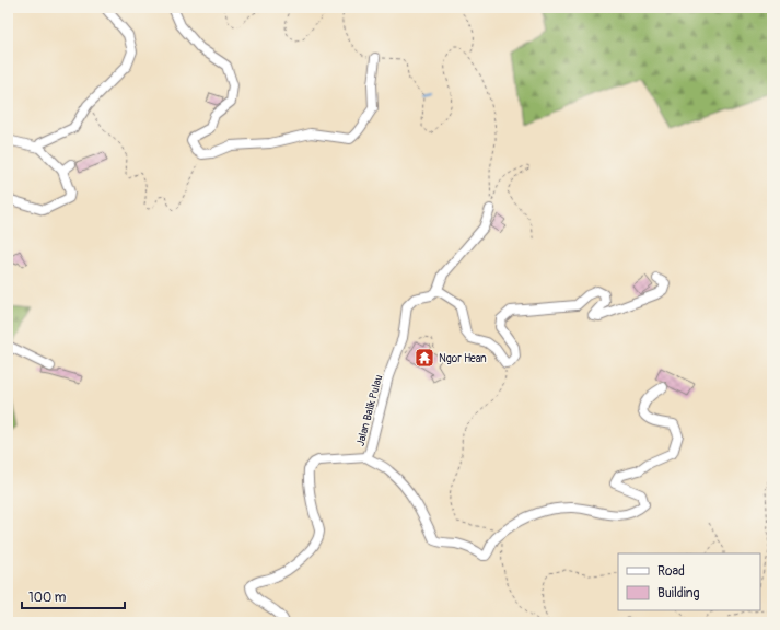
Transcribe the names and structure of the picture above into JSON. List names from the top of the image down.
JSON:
{
  "streets": {
    "street": ["Jalan Balik Pulau"]
  },
  "places": {
    "temple": ["Ngor Hean"]
  },
  "legend": ["Road", "Building"],
  "scale_bar": "100 m"
}
